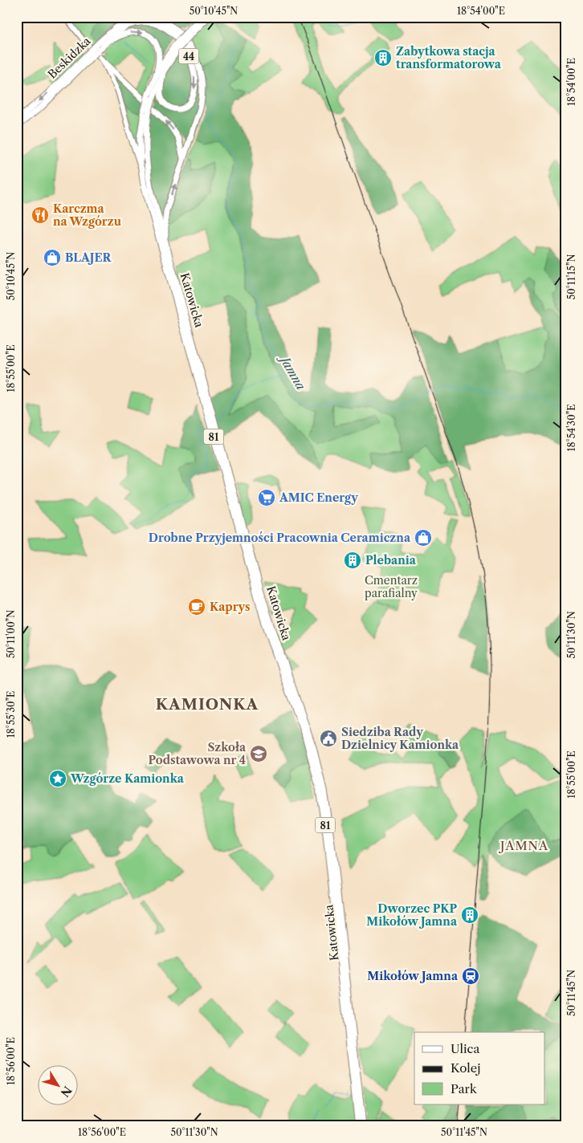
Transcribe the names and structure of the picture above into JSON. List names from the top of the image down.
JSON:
{
  "streets": {
    "main road": [
      "44",
      "Beskidzka",
      "Katowicka",
      "81"
    ]
  },
  "crossings": [
    ["44", "Beskidzka"],
    ["44", "81"],
    ["Katowicka", "81"]
  ],
  "districts": ["KAMIONKA", "JAMNA"],
  "water": ["Jamna"],
  "parks": ["Cmentarz parafialny"],
  "places": {
    "building": ["Zabytkowa stacja transformatorowa", "Plebania", "Dworzec PKP Mikołów Jamna"],
    "restaurant": ["Karczma na Wzgórzu"],
    "shop": ["BLAJER", "Drobne Przyjemności Pracownia Ceramiczna"],
    "supermarket": ["AMIC Energy"],
    "cafe": ["Kaprys"],
    "public building": ["Siedziba Rady Dzielnicy Kamionka"],
    "school or university": ["Szkoła Podstawowa nr 4"],
    "place": ["Wzgórze Kamionka"],
    "station": ["Mikołów Jamna"]
  },
  "legend": ["Ulica", "Kolej", "Park"],
  "north": "bottom right",
  "coordinates": [
    "50°10'45\"N",
    "18°54'00\"E",
    "50°11'15\"N",
    "18°55'00\"E",
    "18°54'30\"E",
    "50°11'00\"N",
    "50°11'30\"N",
    "18°55'30\"E",
    "50°11'45\"N",
    "18°56'00\"E"
  ]
}
